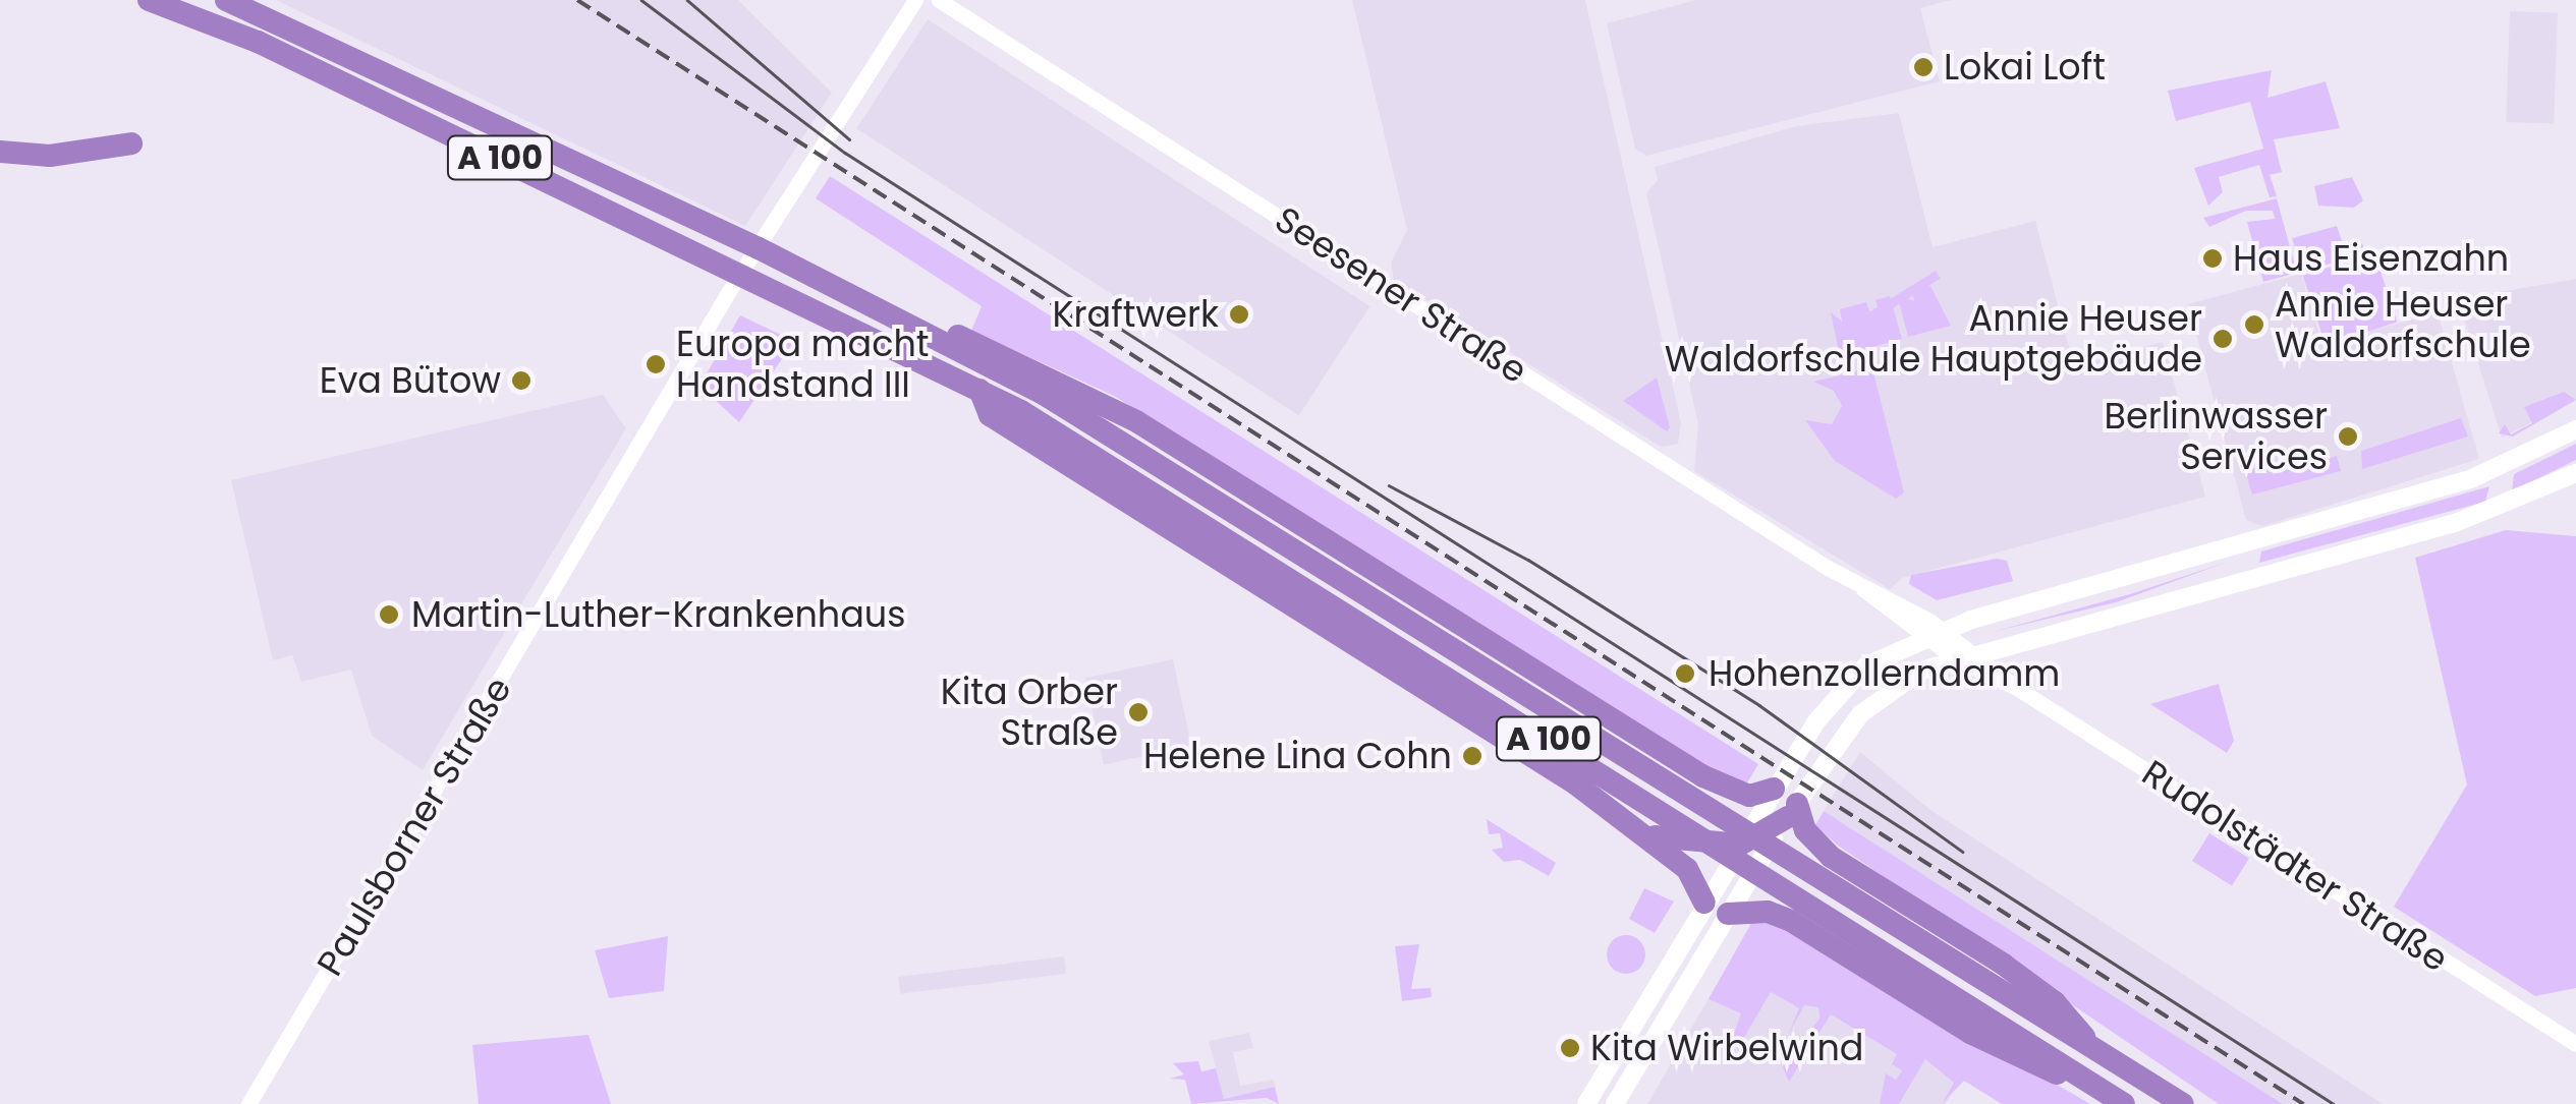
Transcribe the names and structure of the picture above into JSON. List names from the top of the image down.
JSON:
{
  "streets": {
    "highway": ["A 100"],
    "street": ["Seesener Straße", "Paulsborner Straße", "Rudolstädter Straße"]
  },
  "crossings": [
    ["Seesener Straße", "Rudolstädter Straße"]
  ],
  "places": [
    "Lokai Loft",
    "Haus Eisenzahn",
    "Kraftwerk",
    "Annie Heuser Waldorfschule",
    "Annie Heuser Waldorfschule Hauptgebäude",
    "Europa macht Handstand III",
    "Eva Bütow",
    "Berlinwasser Services",
    "Martin-Luther-Krankenhaus",
    "Hohenzollerndamm",
    "Kita Orber Straße",
    "Helene Lina Cohn",
    "Kita Wirbelwind"
  ]
}
